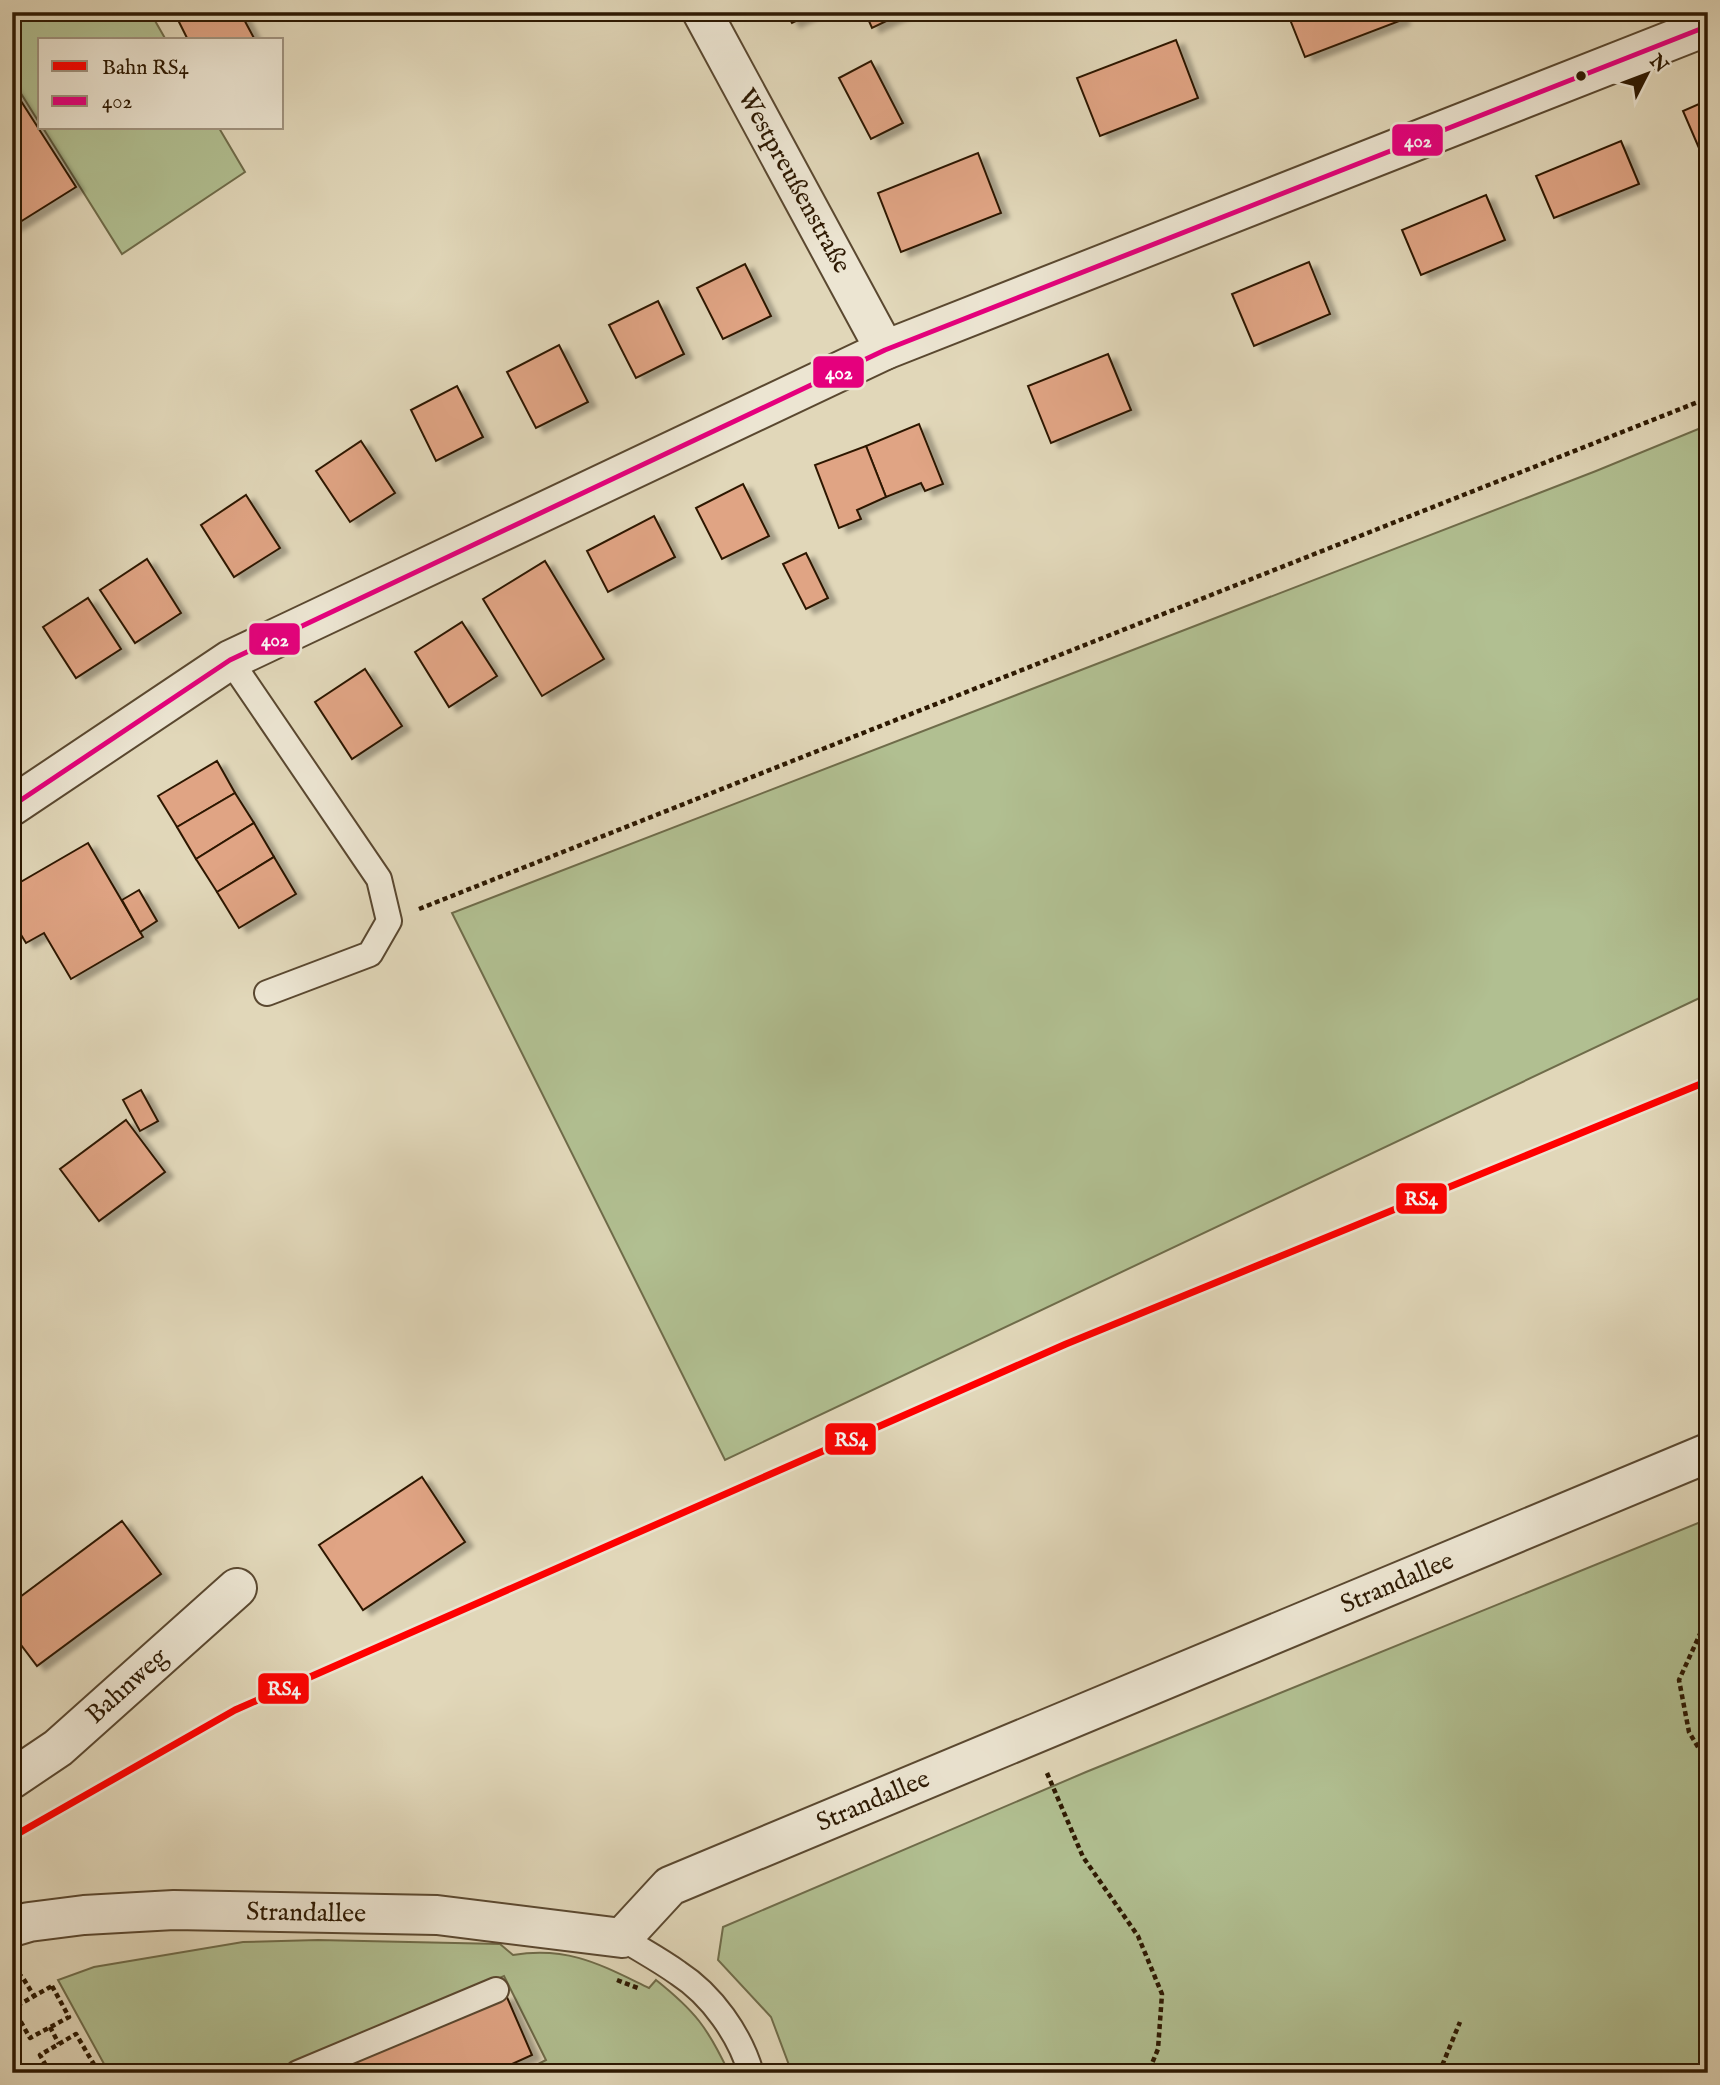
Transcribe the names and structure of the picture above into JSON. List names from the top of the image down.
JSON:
{
  "streets": {
    "street": ["Westpreußenstraße", "Strandallee", "Bahnweg"]
  },
  "lines": ["transit line 402", "rail line RS4"],
  "legend": ["Bahn RS4", "402"],
  "north": "top right"
}
